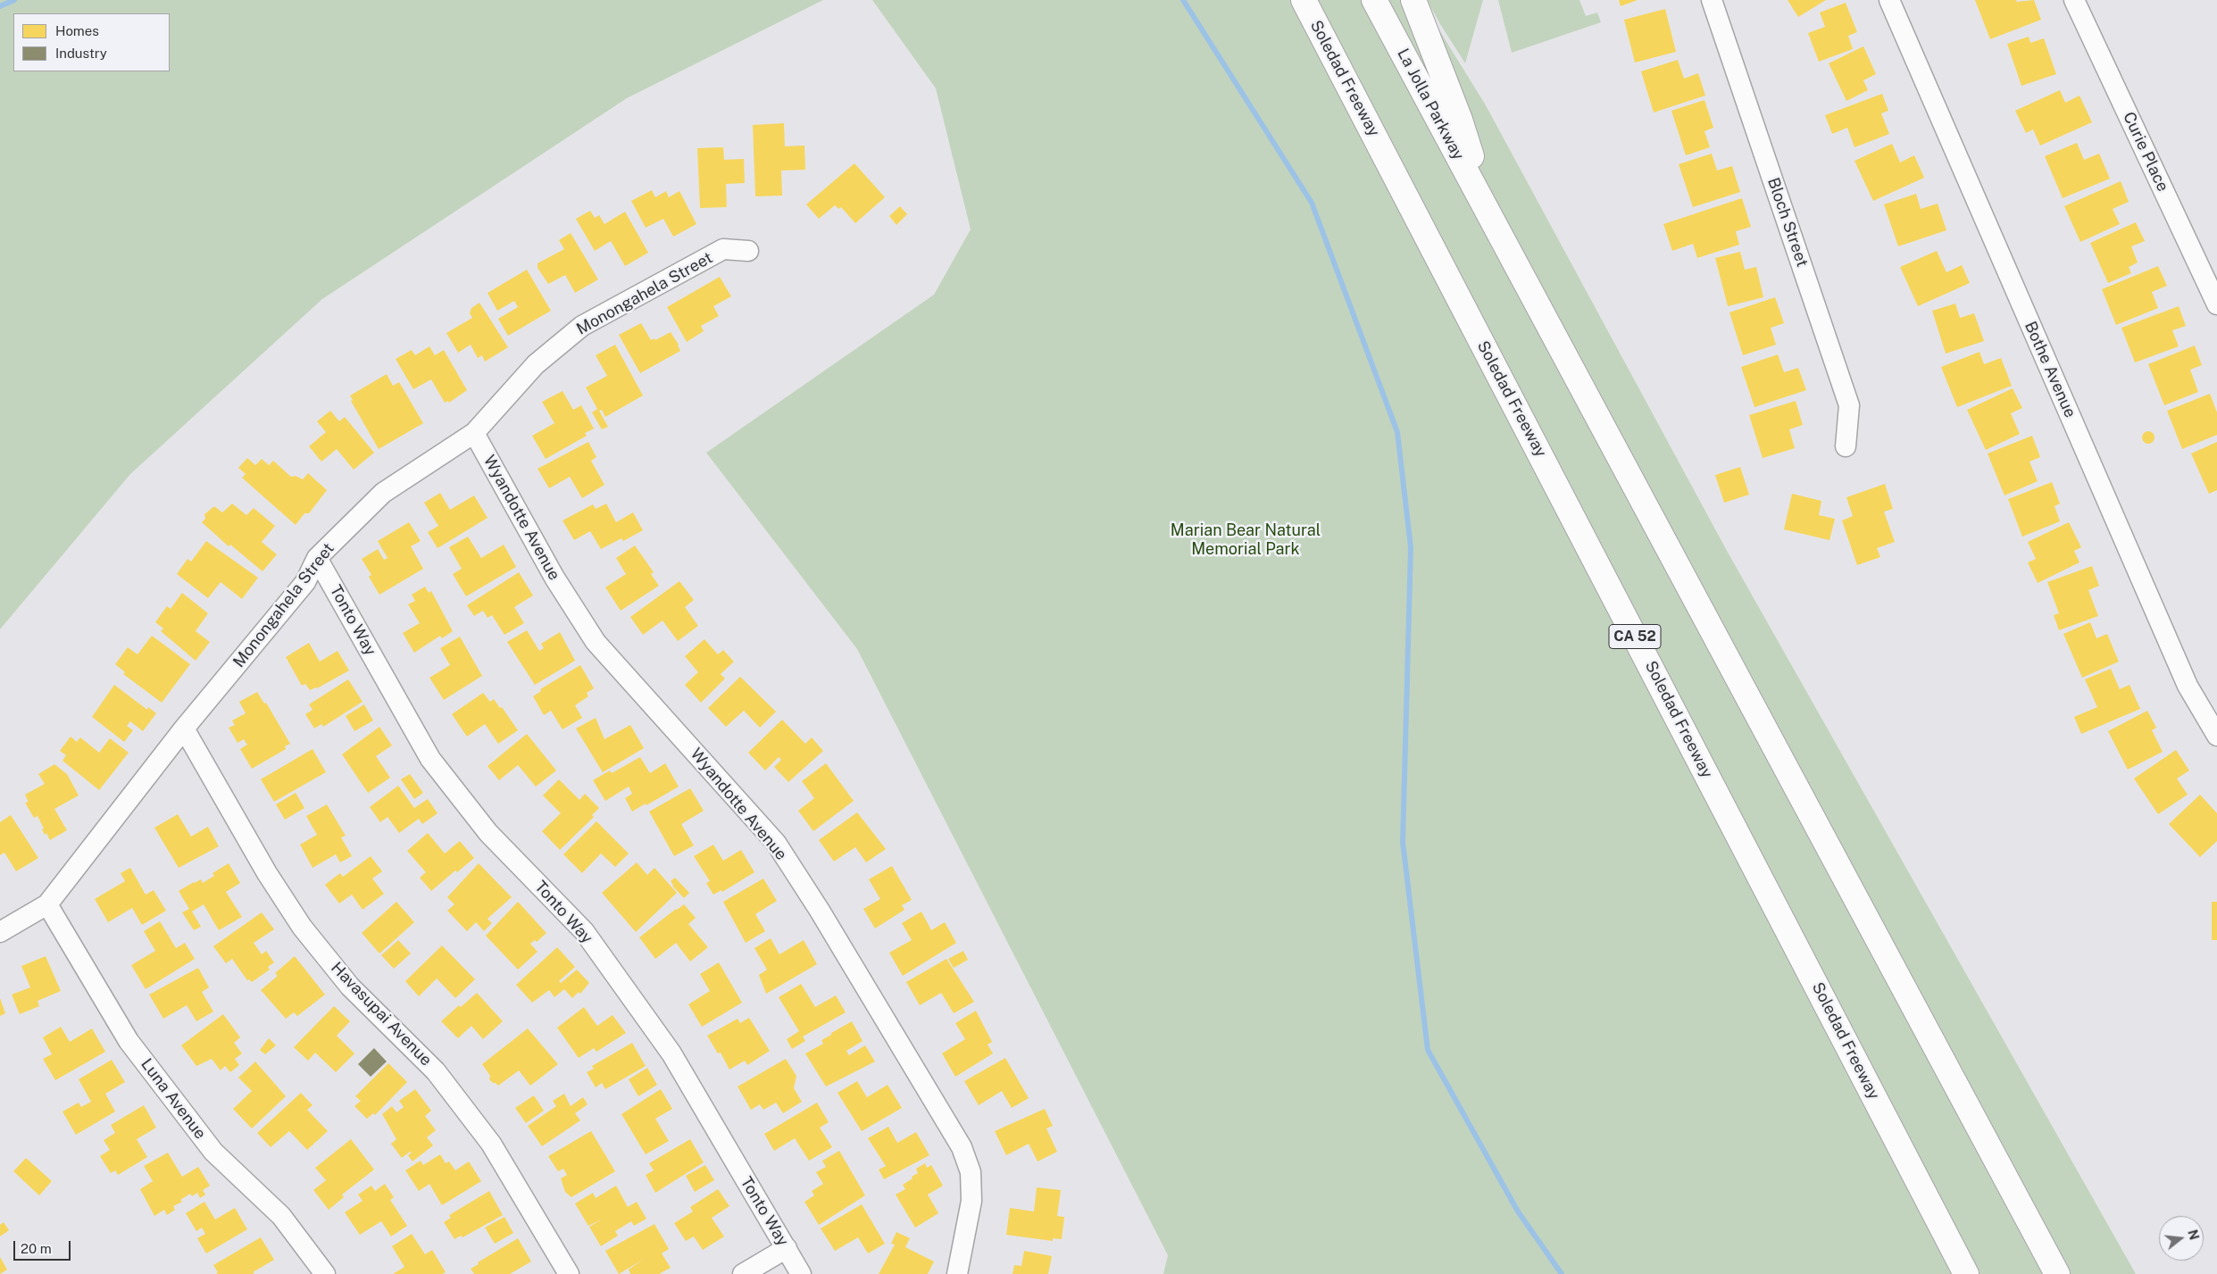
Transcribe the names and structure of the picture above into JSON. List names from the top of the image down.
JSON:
{
  "streets": {
    "highway": ["Soledad Freeway", "La Jolla Parkway", "CA 52"],
    "street": [
      "Curie Place",
      "Bloch Street",
      "Monongahela Street",
      "Bothe Avenue",
      "Wyandotte Avenue",
      "Tonto Way",
      "Havasupai Avenue",
      "Luna Avenue"
    ]
  },
  "crossings": [
    ["Monongahela Street", "Wyandotte Avenue"],
    ["Monongahela Street", "Tonto Way"],
    ["Monongahela Street", "Havasupai Avenue"],
    ["Monongahela Street", "Luna Avenue"]
  ],
  "parks": ["Marian Bear Natural Memorial Park"],
  "legend": ["Homes", "Industry"],
  "scale_bar": "20 m",
  "north": "right"
}
